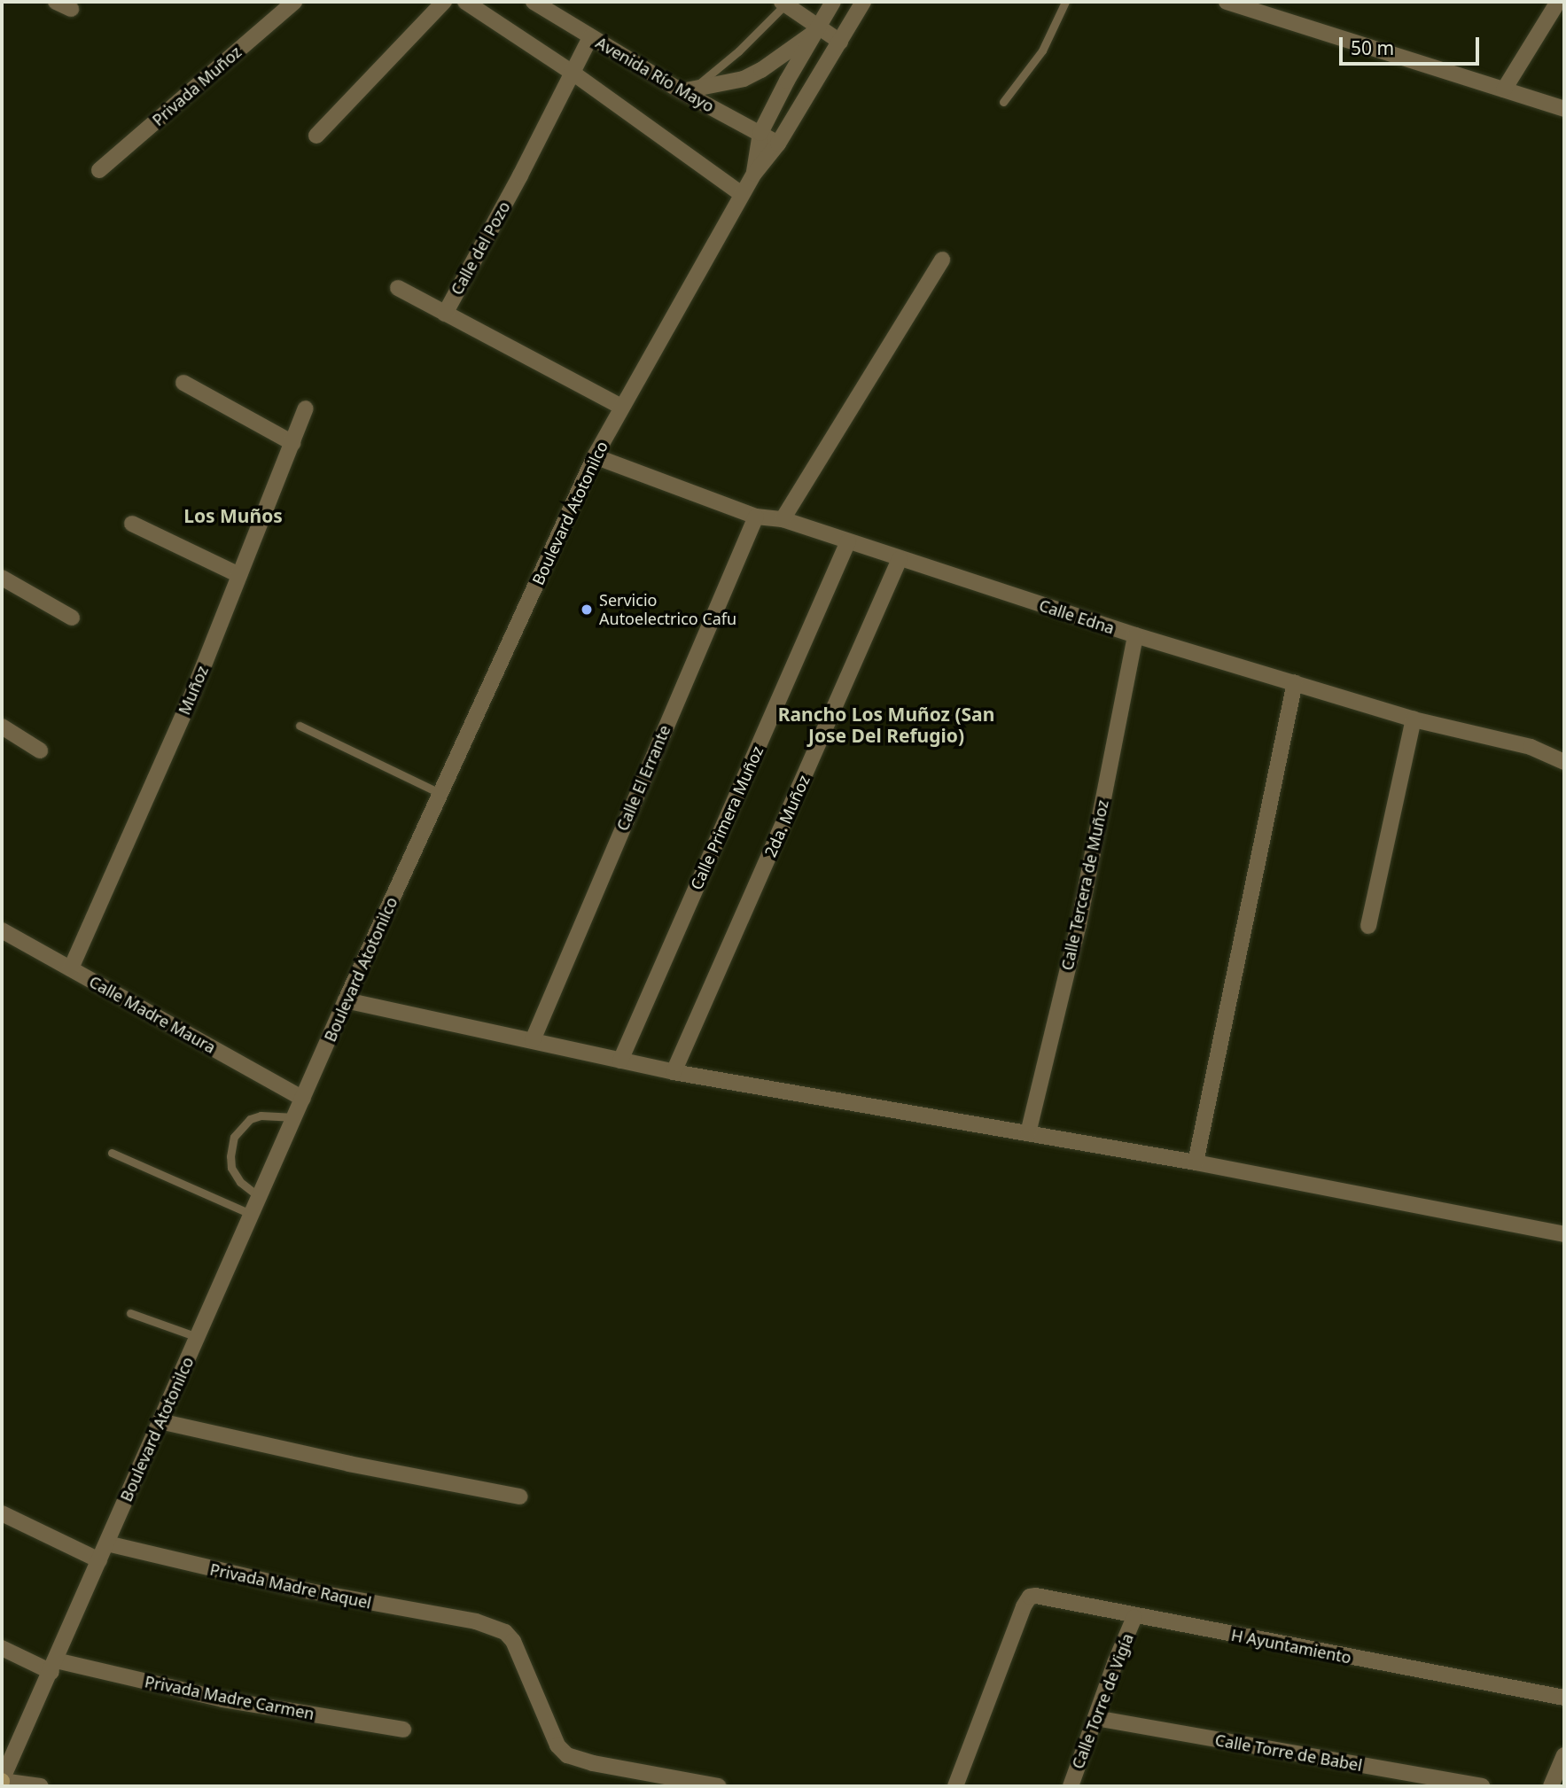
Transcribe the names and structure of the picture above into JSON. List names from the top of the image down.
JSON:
{
  "streets": {
    "street": [
      "Avenida Río Mayo",
      "Privada Muñoz",
      "Calle del Pozo",
      "Boulevard Atotonilco",
      "Calle Edna",
      "Muñoz",
      "Calle El Errante",
      "2da. Muñoz",
      "Calle Primera Muñoz",
      "Calle Tercera de Muñoz",
      "Calle Madre Maura",
      "Privada Madre Raquel",
      "H Ayuntamiento",
      "Privada Madre Carmen",
      "Calle Torre de Vigía",
      "Calle Torre de Babel"
    ]
  },
  "crossings": [
    ["Avenida Río Mayo", "Calle del Pozo"],
    ["Avenida Río Mayo", "Boulevard Atotonilco"],
    ["Calle del Pozo", "Boulevard Atotonilco"],
    ["Boulevard Atotonilco", "Calle Edna"],
    ["Boulevard Atotonilco", "Calle Madre Maura"],
    ["Boulevard Atotonilco", "Privada Madre Raquel"],
    ["Boulevard Atotonilco", "Privada Madre Carmen"],
    ["Calle Edna", "Calle El Errante"],
    ["Calle Edna", "2da. Muñoz"],
    ["Calle Edna", "Calle Primera Muñoz"],
    ["Calle Edna", "Calle Tercera de Muñoz"],
    ["Muñoz", "Calle Madre Maura"],
    ["H Ayuntamiento", "Calle Torre de Vigía"],
    ["Calle Torre de Vigía", "Calle Torre de Babel"]
  ],
  "districts": ["Los Muños", "Rancho Los Muñoz (San Jose Del Refugio)"],
  "places": ["Servicio Autoelectrico Cafu"],
  "scale_bar": "50 m"
}
